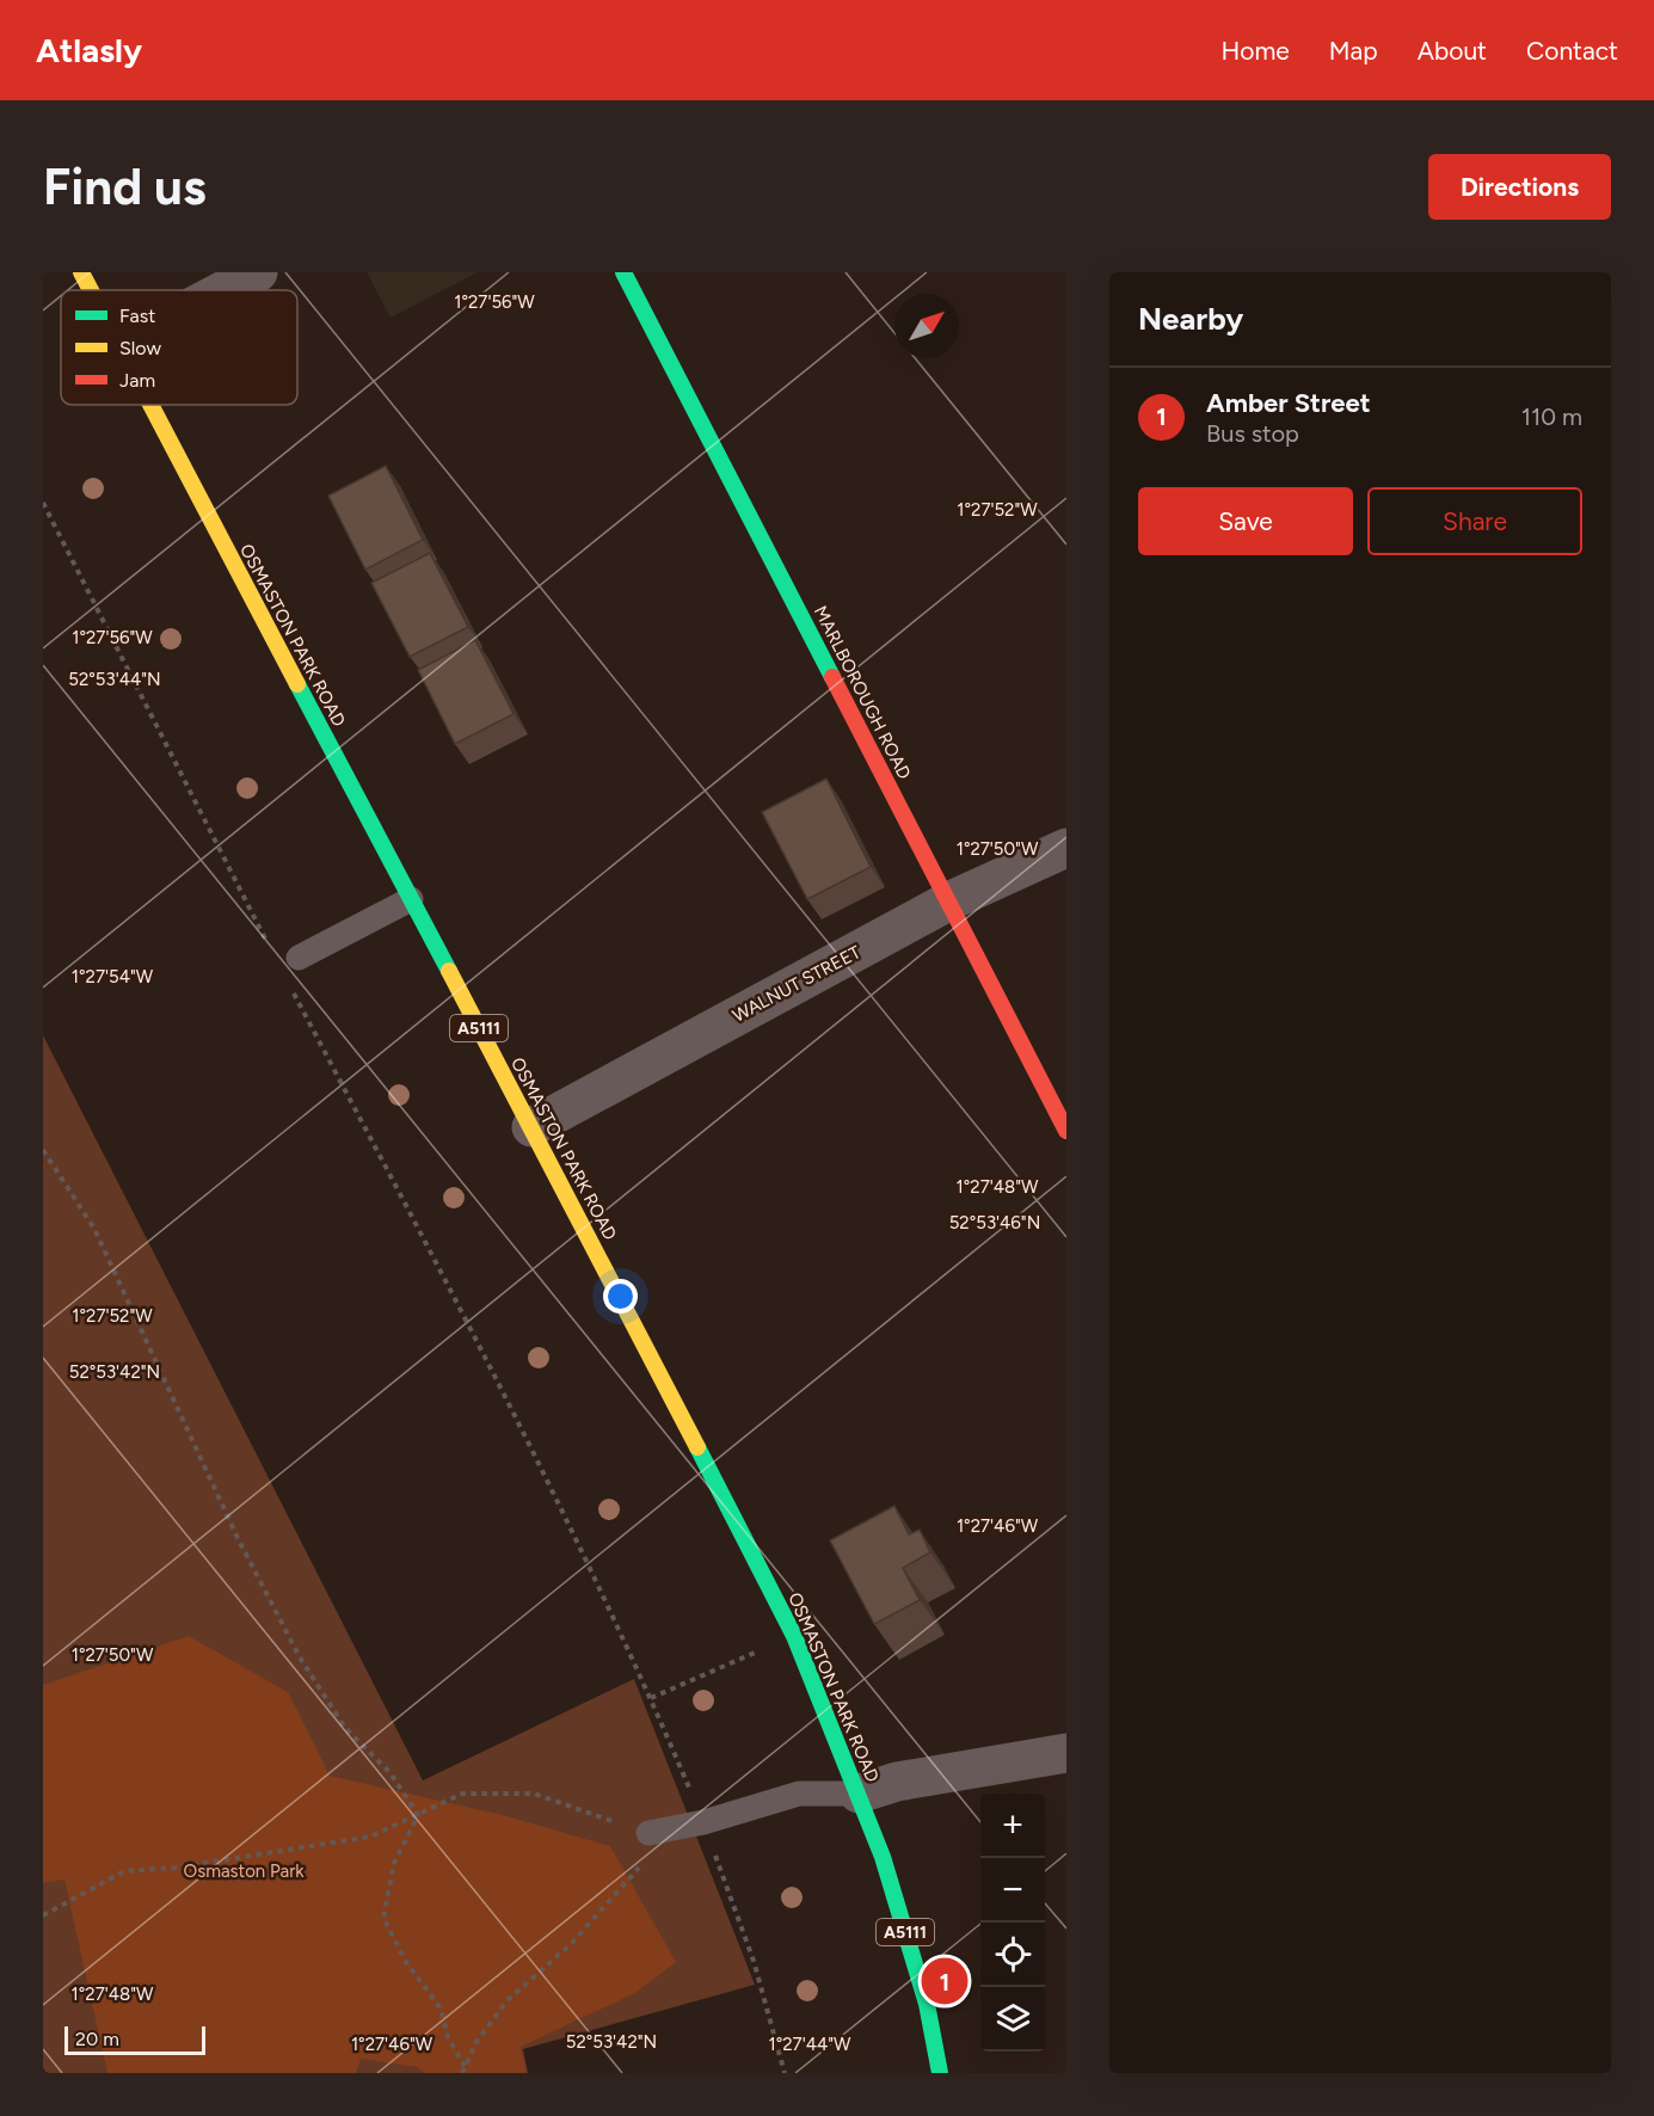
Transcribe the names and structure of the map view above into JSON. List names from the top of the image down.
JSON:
{
  "streets": {
    "main road": ["OSMASTON PARK ROAD", "MARLBOROUGH ROAD", "A5111"],
    "street": ["WALNUT STREET"]
  },
  "crossings": [
    ["OSMASTON PARK ROAD", "WALNUT STREET"],
    ["MARLBOROUGH ROAD", "WALNUT STREET"]
  ],
  "parks": ["Osmaston Park"],
  "legend": ["Fast", "Slow", "Jam"],
  "scale_bar": "20 m",
  "north": "top right",
  "page": {
    "header": "Atlasly",
    "nav": [
      "Home",
      "Map",
      "About",
      "Contact"
    ],
    "buttons": [
      "Directions",
      ["Save", "Share"]
    ],
    "title": "Find us",
    "heading": "Nearby",
    "list": [
      {
        "mark": "1",
        "name": "Amber Street",
        "note": "Bus stop",
        "value": "110 m"
      }
    ],
    "map_buttons": ["+", "−"],
    "pins": "1",
    "scale": "20 m"
  },
  "coordinates": [
    "1°27'56\"W",
    "1°27'52\"W",
    "52°53'44\"N",
    "1°27'50\"W",
    "1°27'54\"W",
    "1°27'48\"W",
    "52°53'46\"N",
    "52°53'42\"N",
    "1°27'46\"W",
    "1°27'44\"W"
  ]
}
